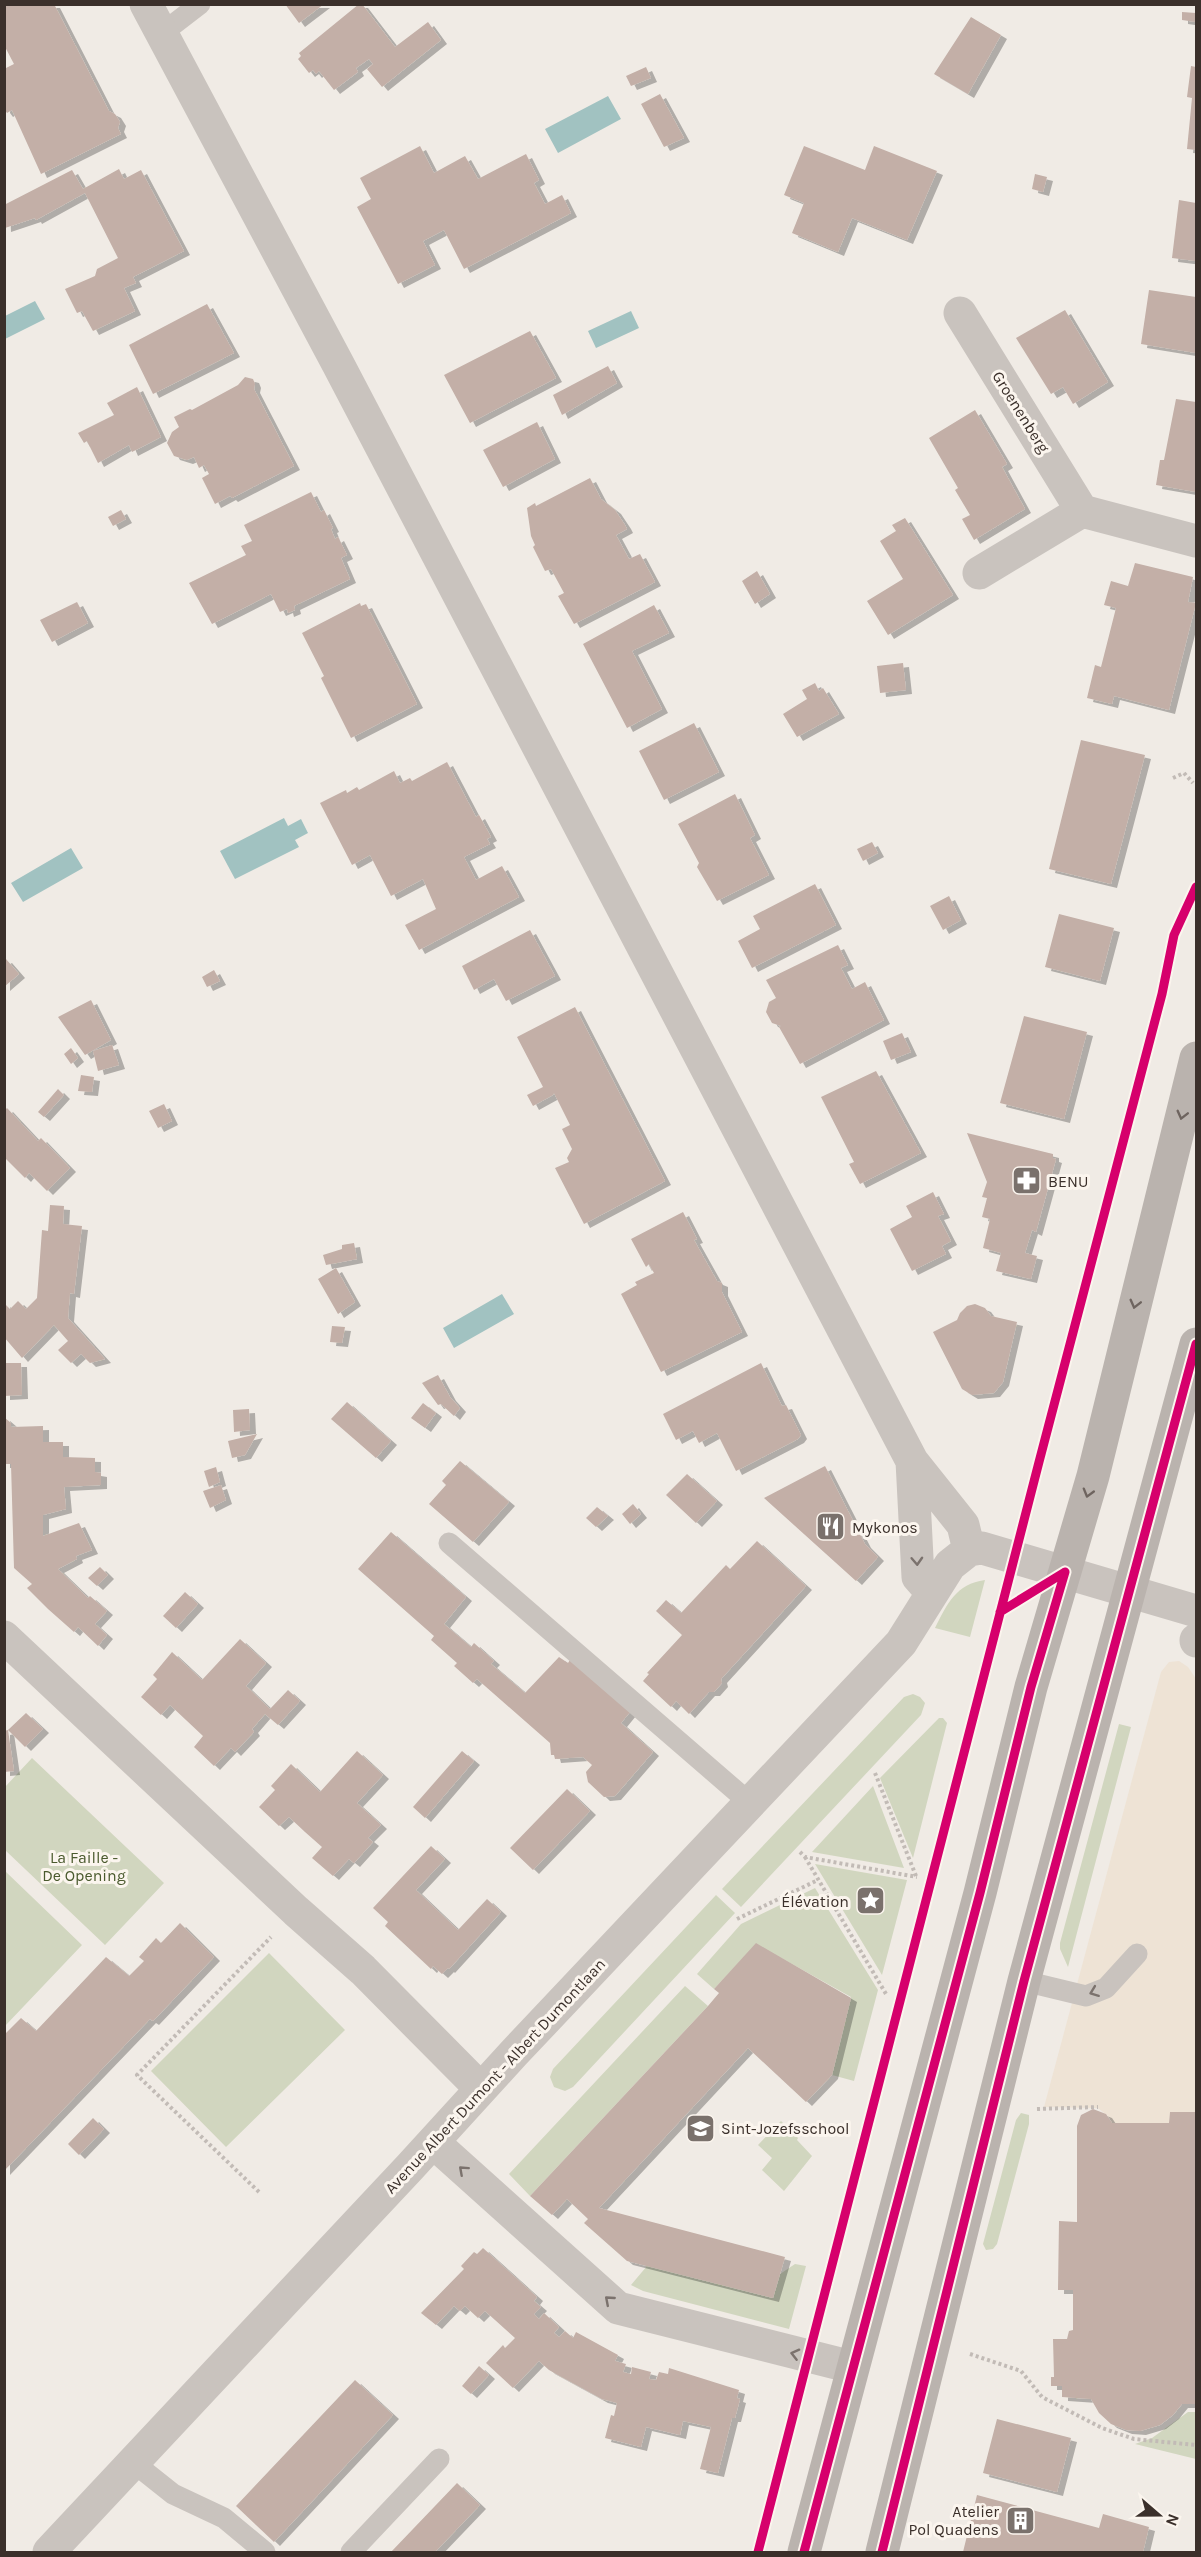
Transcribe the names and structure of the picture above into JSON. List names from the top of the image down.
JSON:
{
  "streets": {
    "street": ["Groenenberg", "Avenue Albert Dumont - Albert Dumontlaan"]
  },
  "parks": ["La Faille - De Opening"],
  "places": {
    "pharmacy": ["BENU"],
    "restaurant": ["Mykonos"],
    "place": ["Élévation"],
    "school or university": ["Sint-Jozefsschool"],
    "building": ["Atelier Pol Quadens"]
  },
  "north": "right"
}
